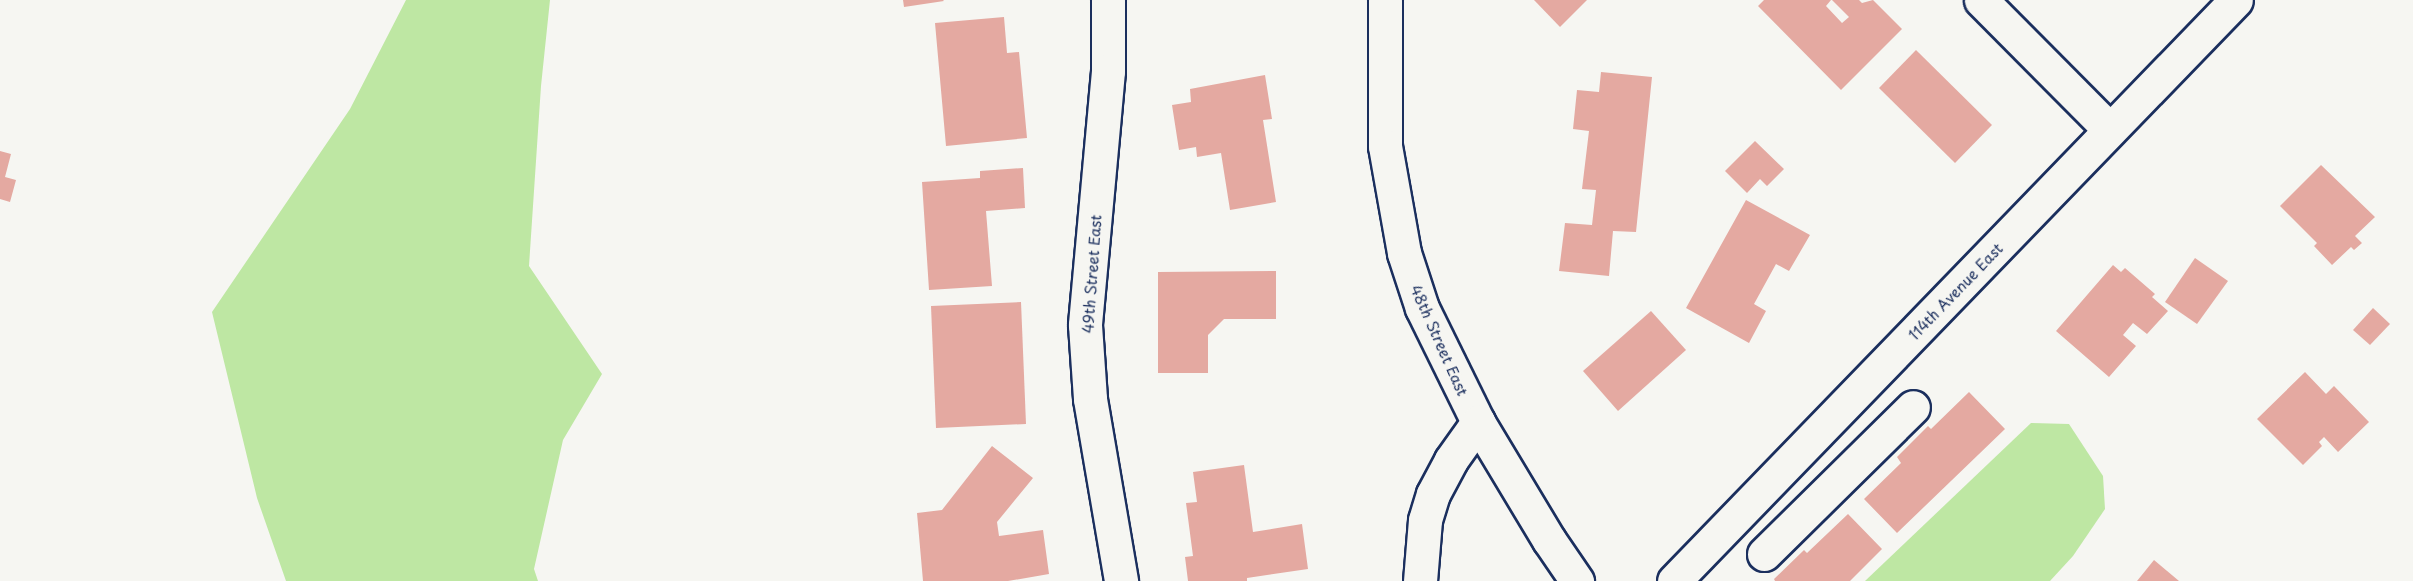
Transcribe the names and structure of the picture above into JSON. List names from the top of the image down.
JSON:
{
  "streets": {
    "street": ["49th Street East", "114th Avenue East", "48th Street East"]
  }
}
